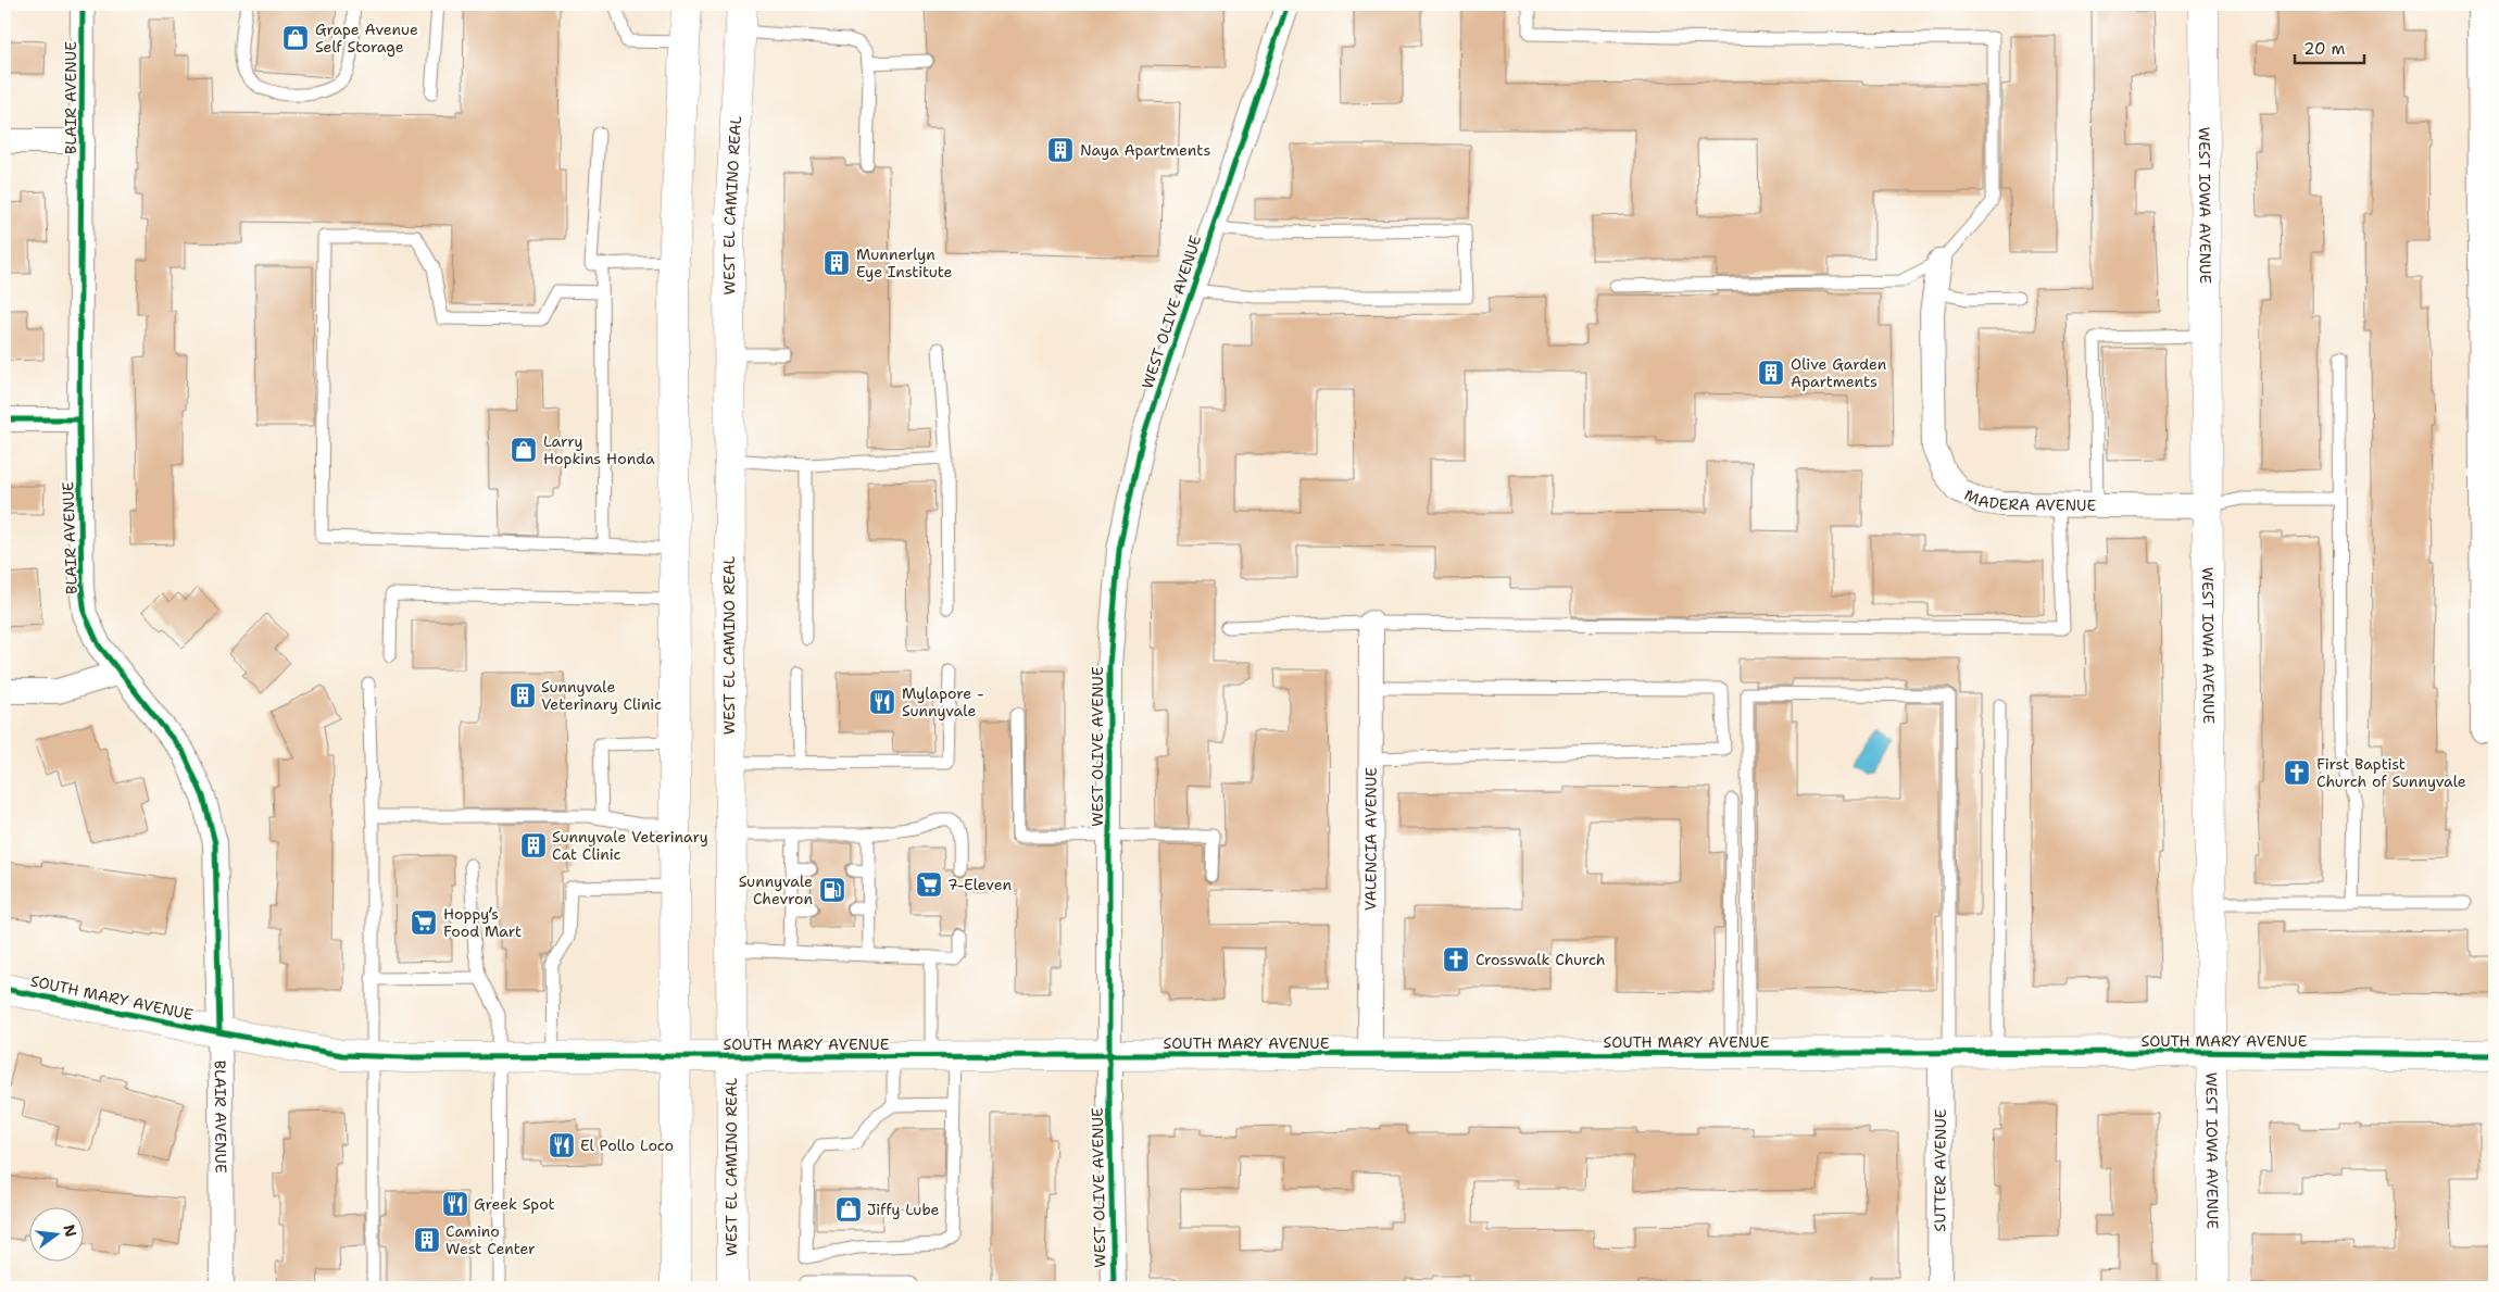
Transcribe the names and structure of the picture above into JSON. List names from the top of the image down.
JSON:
{
  "streets": {
    "main road": ["WEST EL CAMINO REAL", "WEST IOWA AVENUE", "SOUTH MARY AVENUE"],
    "street": [
      "BLAIR AVENUE",
      "WEST OLIVE AVENUE",
      "MADERA AVENUE",
      "VALENCIA AVENUE",
      "SUTTER AVENUE"
    ]
  },
  "crossings": [
    ["BLAIR AVENUE", "SOUTH MARY AVENUE"],
    ["WEST EL CAMINO REAL", "SOUTH MARY AVENUE"],
    ["WEST IOWA AVENUE", "MADERA AVENUE"],
    ["WEST IOWA AVENUE", "SOUTH MARY AVENUE"],
    ["WEST OLIVE AVENUE", "SOUTH MARY AVENUE"],
    ["VALENCIA AVENUE", "SOUTH MARY AVENUE"],
    ["SOUTH MARY AVENUE", "SUTTER AVENUE"]
  ],
  "places": {
    "shop": ["Grape Avenue Self Storage", "Larry Hopkins Honda", "Jiffy Lube"],
    "building": [
      "Naya Apartments",
      "Munnerlyn Eye Institute",
      "Olive Garden Apartments",
      "Sunnyvale Veterinary Clinic",
      "Sunnyvale Veterinary Cat Clinic",
      "Camino West Center"
    ],
    "restaurant": ["Mylapore - Sunnyvale", "El Pollo Loco", "Greek Spot"],
    "church": ["First Baptist Church of Sunnyvale", "Crosswalk Church"],
    "supermarket": ["7-Eleven", "Hoppy’s Food Mart"],
    "fuel station": ["Sunnyvale Chevron"]
  },
  "scale_bar": "20 m",
  "north": "right"
}
